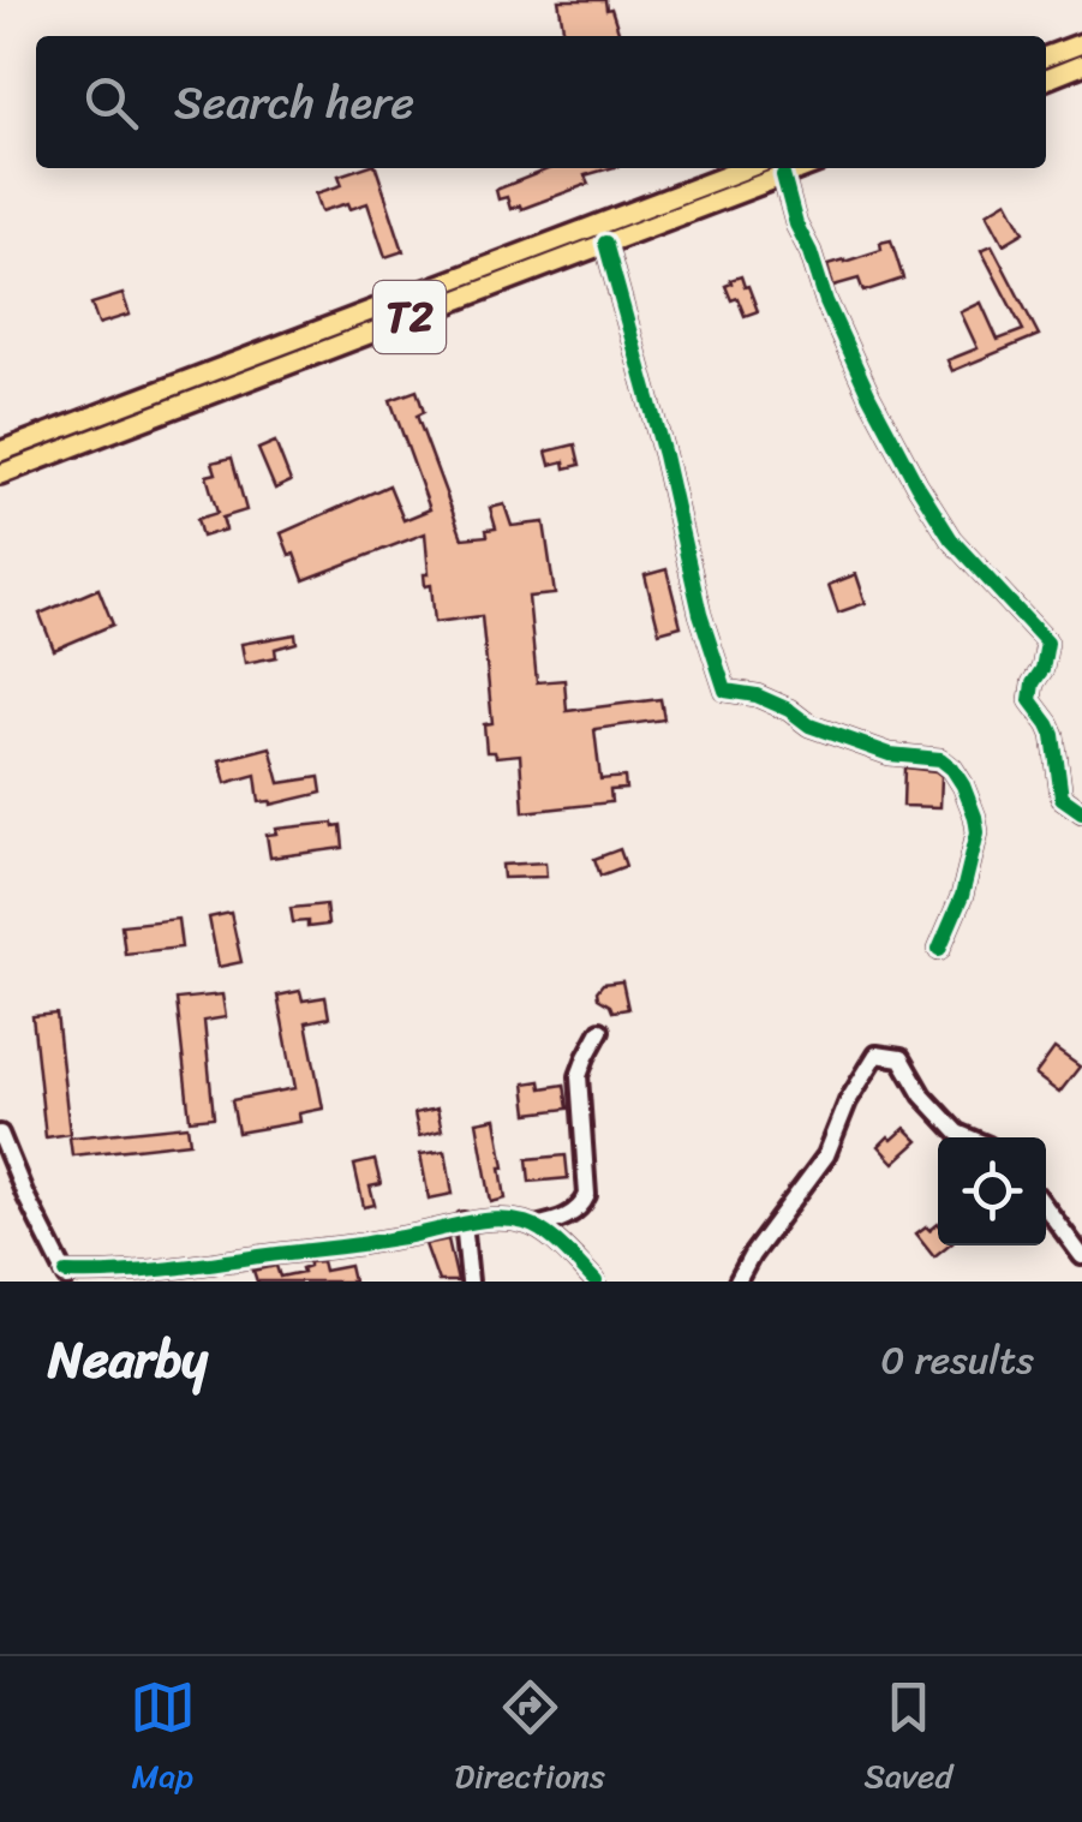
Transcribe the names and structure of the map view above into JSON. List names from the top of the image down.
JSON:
{
  "streets": {
    "main road": ["T2"]
  },
  "page": {
    "search": "Search here",
    "heading": ["Nearby", "0 results"],
    "nav": ["Map", "Directions", "Saved"]
  }
}
